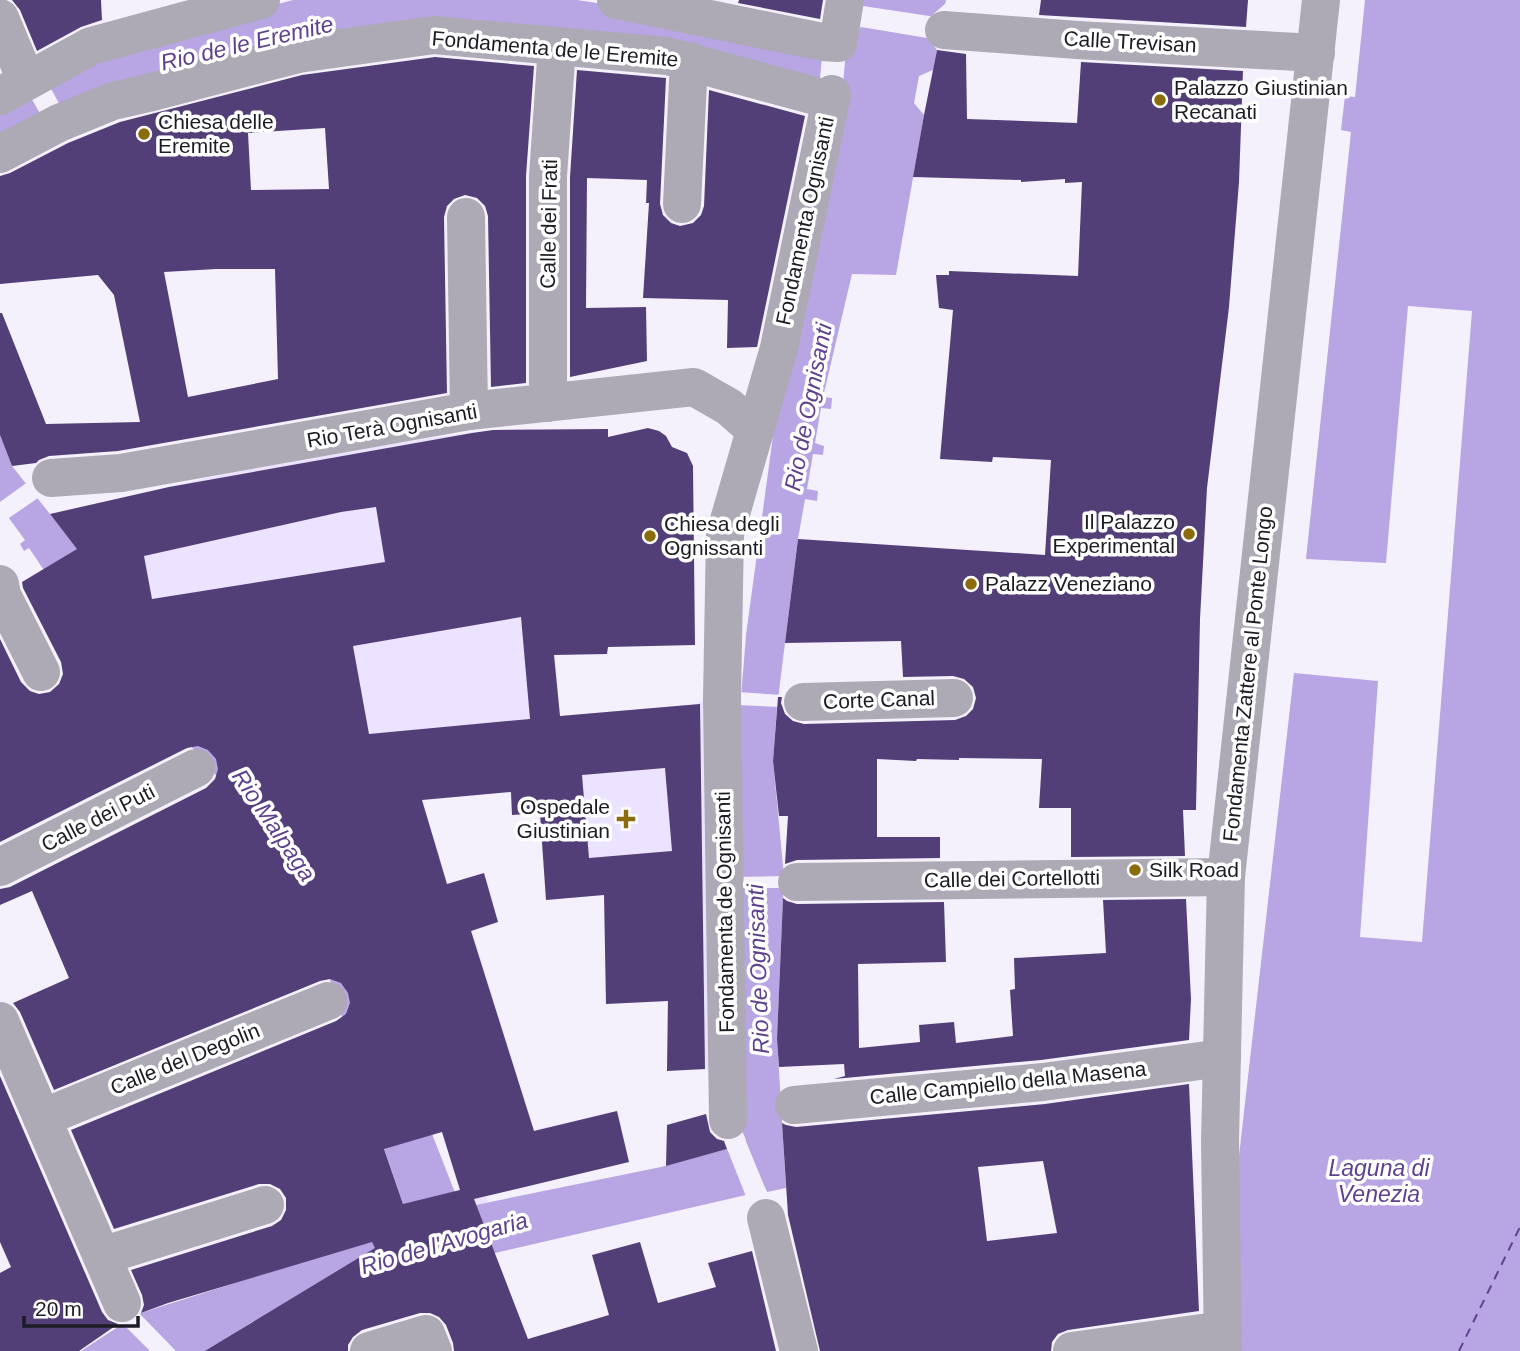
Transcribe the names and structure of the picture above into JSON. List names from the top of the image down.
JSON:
{
  "streets": {
    "street": [
      "Calle Trevisan",
      "Fondamenta de le Eremite",
      "Fondamenta Ognisanti",
      "Calle dei Frati",
      "Rio Terà Ognisanti",
      "Fondamenta Zattere al Ponte Longo",
      "Corte Canal",
      "Calle dei Puti",
      "Calle dei Cortellotti",
      "Fondamenta de Ognisanti",
      "Calle del Degolin",
      "Calle Campiello della Masena"
    ]
  },
  "crossings": [
    ["Calle Trevisan", "Fondamenta Zattere al Ponte Longo"],
    ["Fondamenta de le Eremite", "Fondamenta Ognisanti"],
    ["Fondamenta de le Eremite", "Calle dei Frati"],
    ["Fondamenta Ognisanti", "Rio Terà Ognisanti"],
    ["Fondamenta Ognisanti", "Fondamenta de Ognisanti"],
    ["Calle dei Frati", "Rio Terà Ognisanti"],
    ["Rio Terà Ognisanti", "Fondamenta de Ognisanti"],
    ["Fondamenta Zattere al Ponte Longo", "Calle dei Cortellotti"],
    ["Fondamenta Zattere al Ponte Longo", "Calle Campiello della Masena"]
  ],
  "water": [
    "Rio de le Eremite",
    "Rio de Ognisanti",
    "Rio Malpaga",
    "Laguna di Venezia",
    "Rio de l'Avogaria"
  ],
  "places": {
    "other": [
      "Palazzo Giustinian Recanati",
      "Chiesa delle Eremite",
      "Il Palazzo Experimental",
      "Chiesa degli Ognissanti",
      "Palazz Veneziano",
      "Silk Road"
    ],
    "health": ["Ospedale Giustinian"]
  },
  "scale_bar": "20 m"
}
